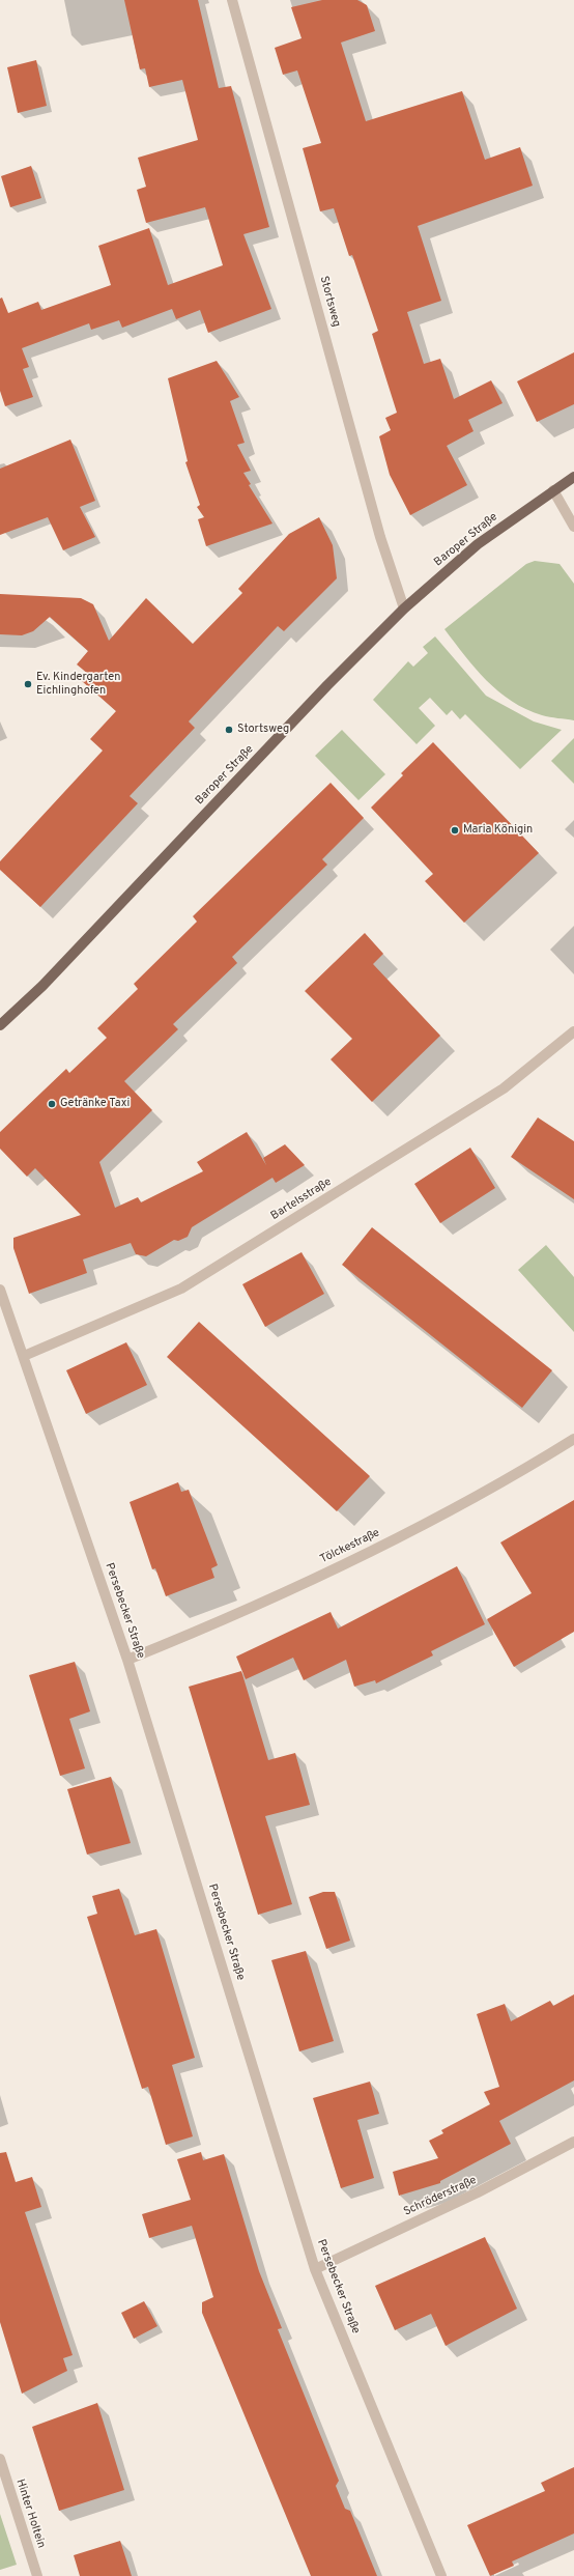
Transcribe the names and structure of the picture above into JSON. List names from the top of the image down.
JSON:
{
  "streets": {
    "main road": ["Baroper Straße"],
    "street": [
      "Stortsweg",
      "Bartelsstraße",
      "Tölckestraße",
      "Persebecker Straße",
      "Schröderstraße",
      "Hinter Holtein"
    ]
  },
  "crossings": [
    ["Stortsweg", "Baroper Straße"],
    ["Bartelsstraße", "Persebecker Straße"],
    ["Tölckestraße", "Persebecker Straße"],
    ["Persebecker Straße", "Schröderstraße"]
  ],
  "places": [
    "Ev. Kindergarten Eichlinghofen",
    "Stortsweg",
    "Maria Königin",
    "Getränke Taxi"
  ]
}
